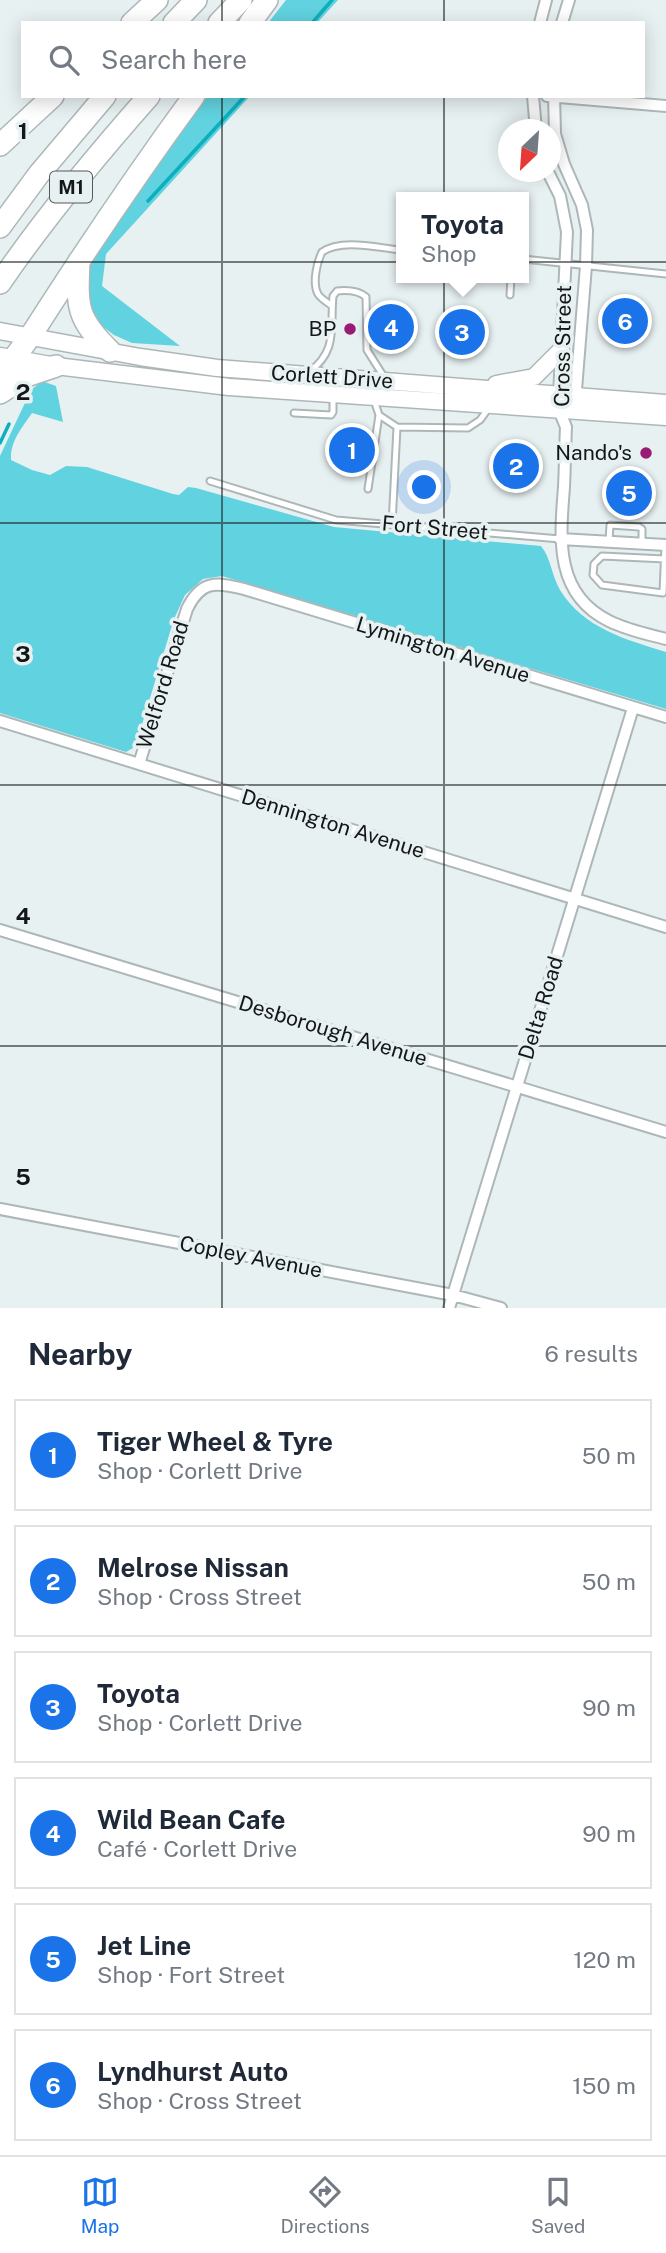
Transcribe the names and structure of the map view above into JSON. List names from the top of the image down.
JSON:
{
  "streets": {
    "highway": ["M1"],
    "main road": ["Corlett Drive"],
    "street": [
      "Cross Street",
      "Fort Street",
      "Lymington Avenue",
      "Welford Road",
      "Dennington Avenue",
      "Delta Road",
      "Desborough Avenue",
      "Copley Avenue"
    ]
  },
  "crossings": [
    ["Cross Street", "Corlett Drive"],
    ["Cross Street", "Fort Street"],
    ["Lymington Avenue", "Welford Road"],
    ["Lymington Avenue", "Delta Road"],
    ["Welford Road", "Dennington Avenue"],
    ["Dennington Avenue", "Delta Road"],
    ["Delta Road", "Desborough Avenue"],
    ["Delta Road", "Copley Avenue"]
  ],
  "places": ["BP", "Nando's"],
  "north": "bottom left",
  "page": {
    "search": "Search here",
    "popup": ["Toyota", "Shop"],
    "pins": [
      "6",
      "4",
      "3",
      "1",
      "2",
      "5"
    ],
    "heading": ["Nearby", "6 results"],
    "list": [
      {
        "mark": "1",
        "name": "Tiger Wheel & Tyre",
        "note": "Shop · Corlett Drive",
        "value": "50 m"
      },
      {
        "mark": "2",
        "name": "Melrose Nissan",
        "note": "Shop · Cross Street",
        "value": "50 m"
      },
      {
        "mark": "3",
        "name": "Toyota",
        "note": "Shop · Corlett Drive",
        "value": "90 m"
      },
      {
        "mark": "4",
        "name": "Wild Bean Cafe",
        "note": "Café · Corlett Drive",
        "value": "90 m"
      },
      {
        "mark": "5",
        "name": "Jet Line",
        "note": "Shop · Fort Street",
        "value": "120 m"
      },
      {
        "mark": "6",
        "name": "Lyndhurst Auto",
        "note": "Shop · Cross Street",
        "value": "150 m"
      }
    ],
    "nav": ["Map", "Directions", "Saved"]
  },
  "grid": {
    "rows": [
      "1",
      "2",
      "3",
      "4",
      "5"
    ]
  }
}
